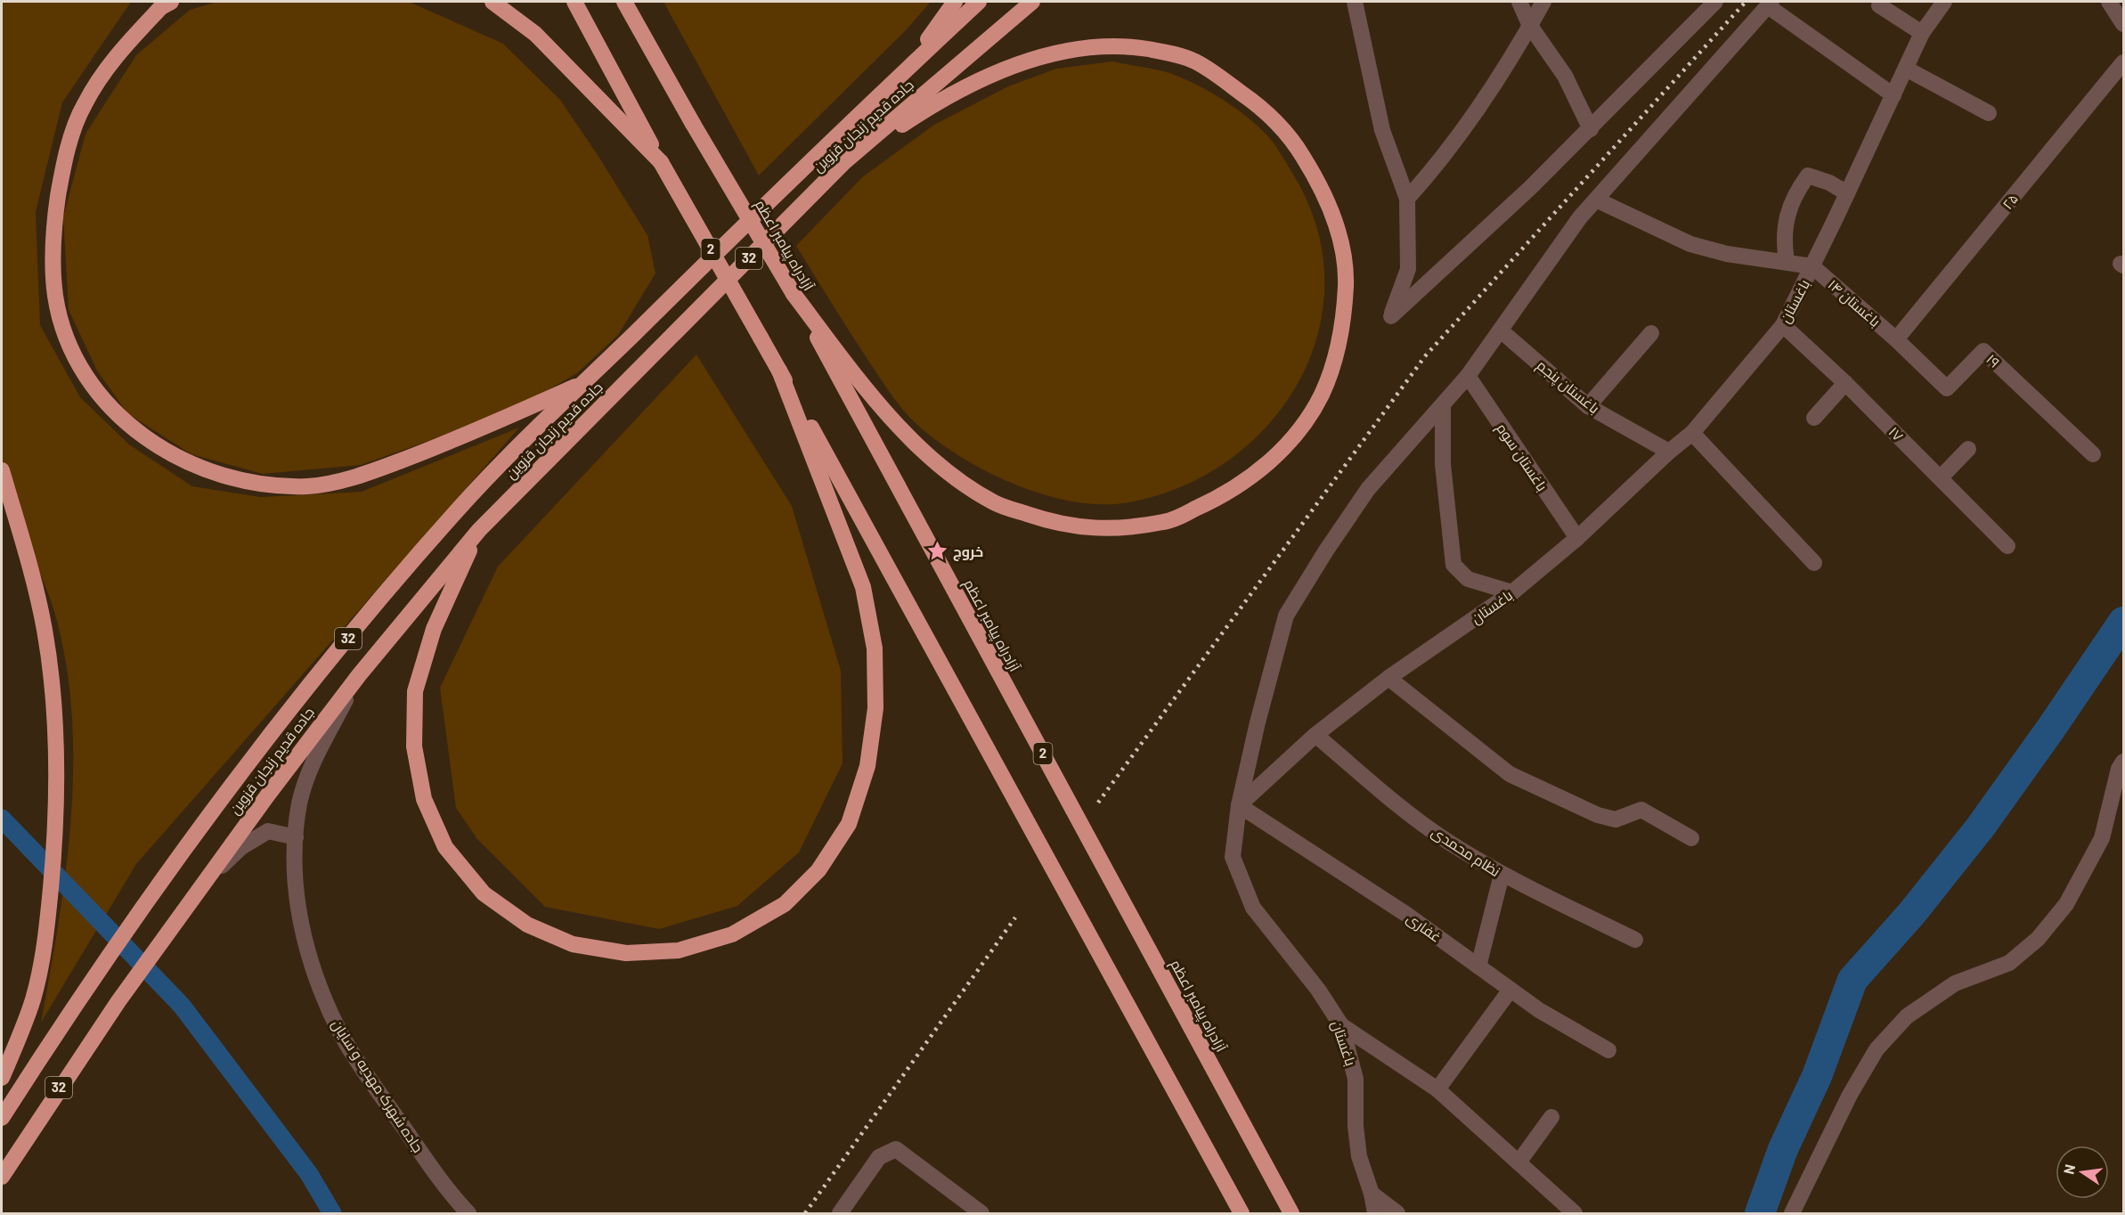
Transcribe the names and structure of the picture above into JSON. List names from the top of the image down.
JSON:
{
  "streets": {
    "highway": [
      "جاده قدیم زنجان قزوین",
      "آزادراه پیامبر اعظم",
      "2",
      "32"
    ],
    "street": [
      "۲۵",
      "باغستان",
      "باغستان ۱۴",
      "۱۹",
      "باغستان پنجم",
      "۱۷",
      "باغستان سوم",
      "نظام محمدی",
      "غفاری",
      "جاده شهرک مهدیه و سایان"
    ]
  },
  "crossings": [
    ["جاده قدیم زنجان قزوین", "جاده شهرک مهدیه و سایان"],
    ["۲۵", "باغستان ۱۴"],
    ["۲۵", "۱۹"],
    ["باغستان", "باغستان ۱۴"],
    ["باغستان", "باغستان پنجم"],
    ["باغستان", "۱۷"],
    ["باغستان", "باغستان سوم"],
    ["باغستان", "نظام محمدی"],
    ["باغستان", "غفاری"],
    ["باغستان ۱۴", "۱۹"]
  ],
  "places": {
    "place": ["خروج"]
  },
  "north": "left"
}
